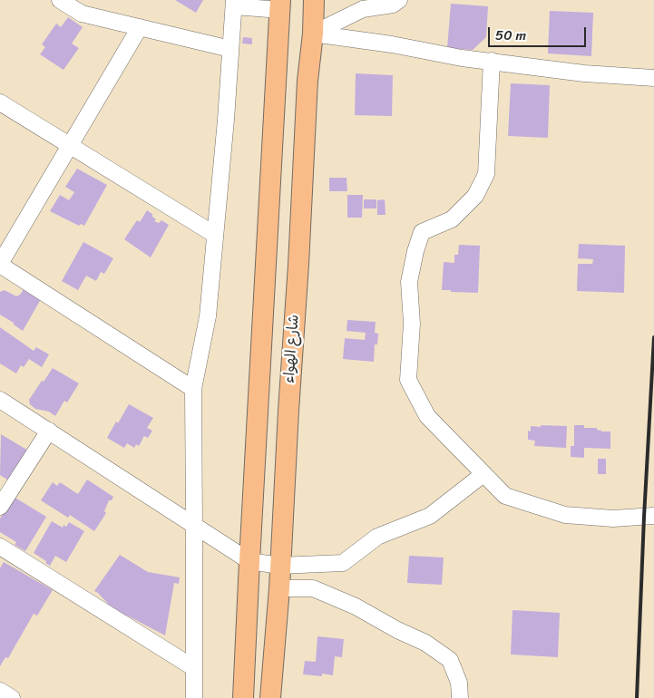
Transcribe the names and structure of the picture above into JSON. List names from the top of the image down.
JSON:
{
  "streets": {
    "main road": ["شارع الهواء"]
  },
  "scale_bar": "50 m"
}
